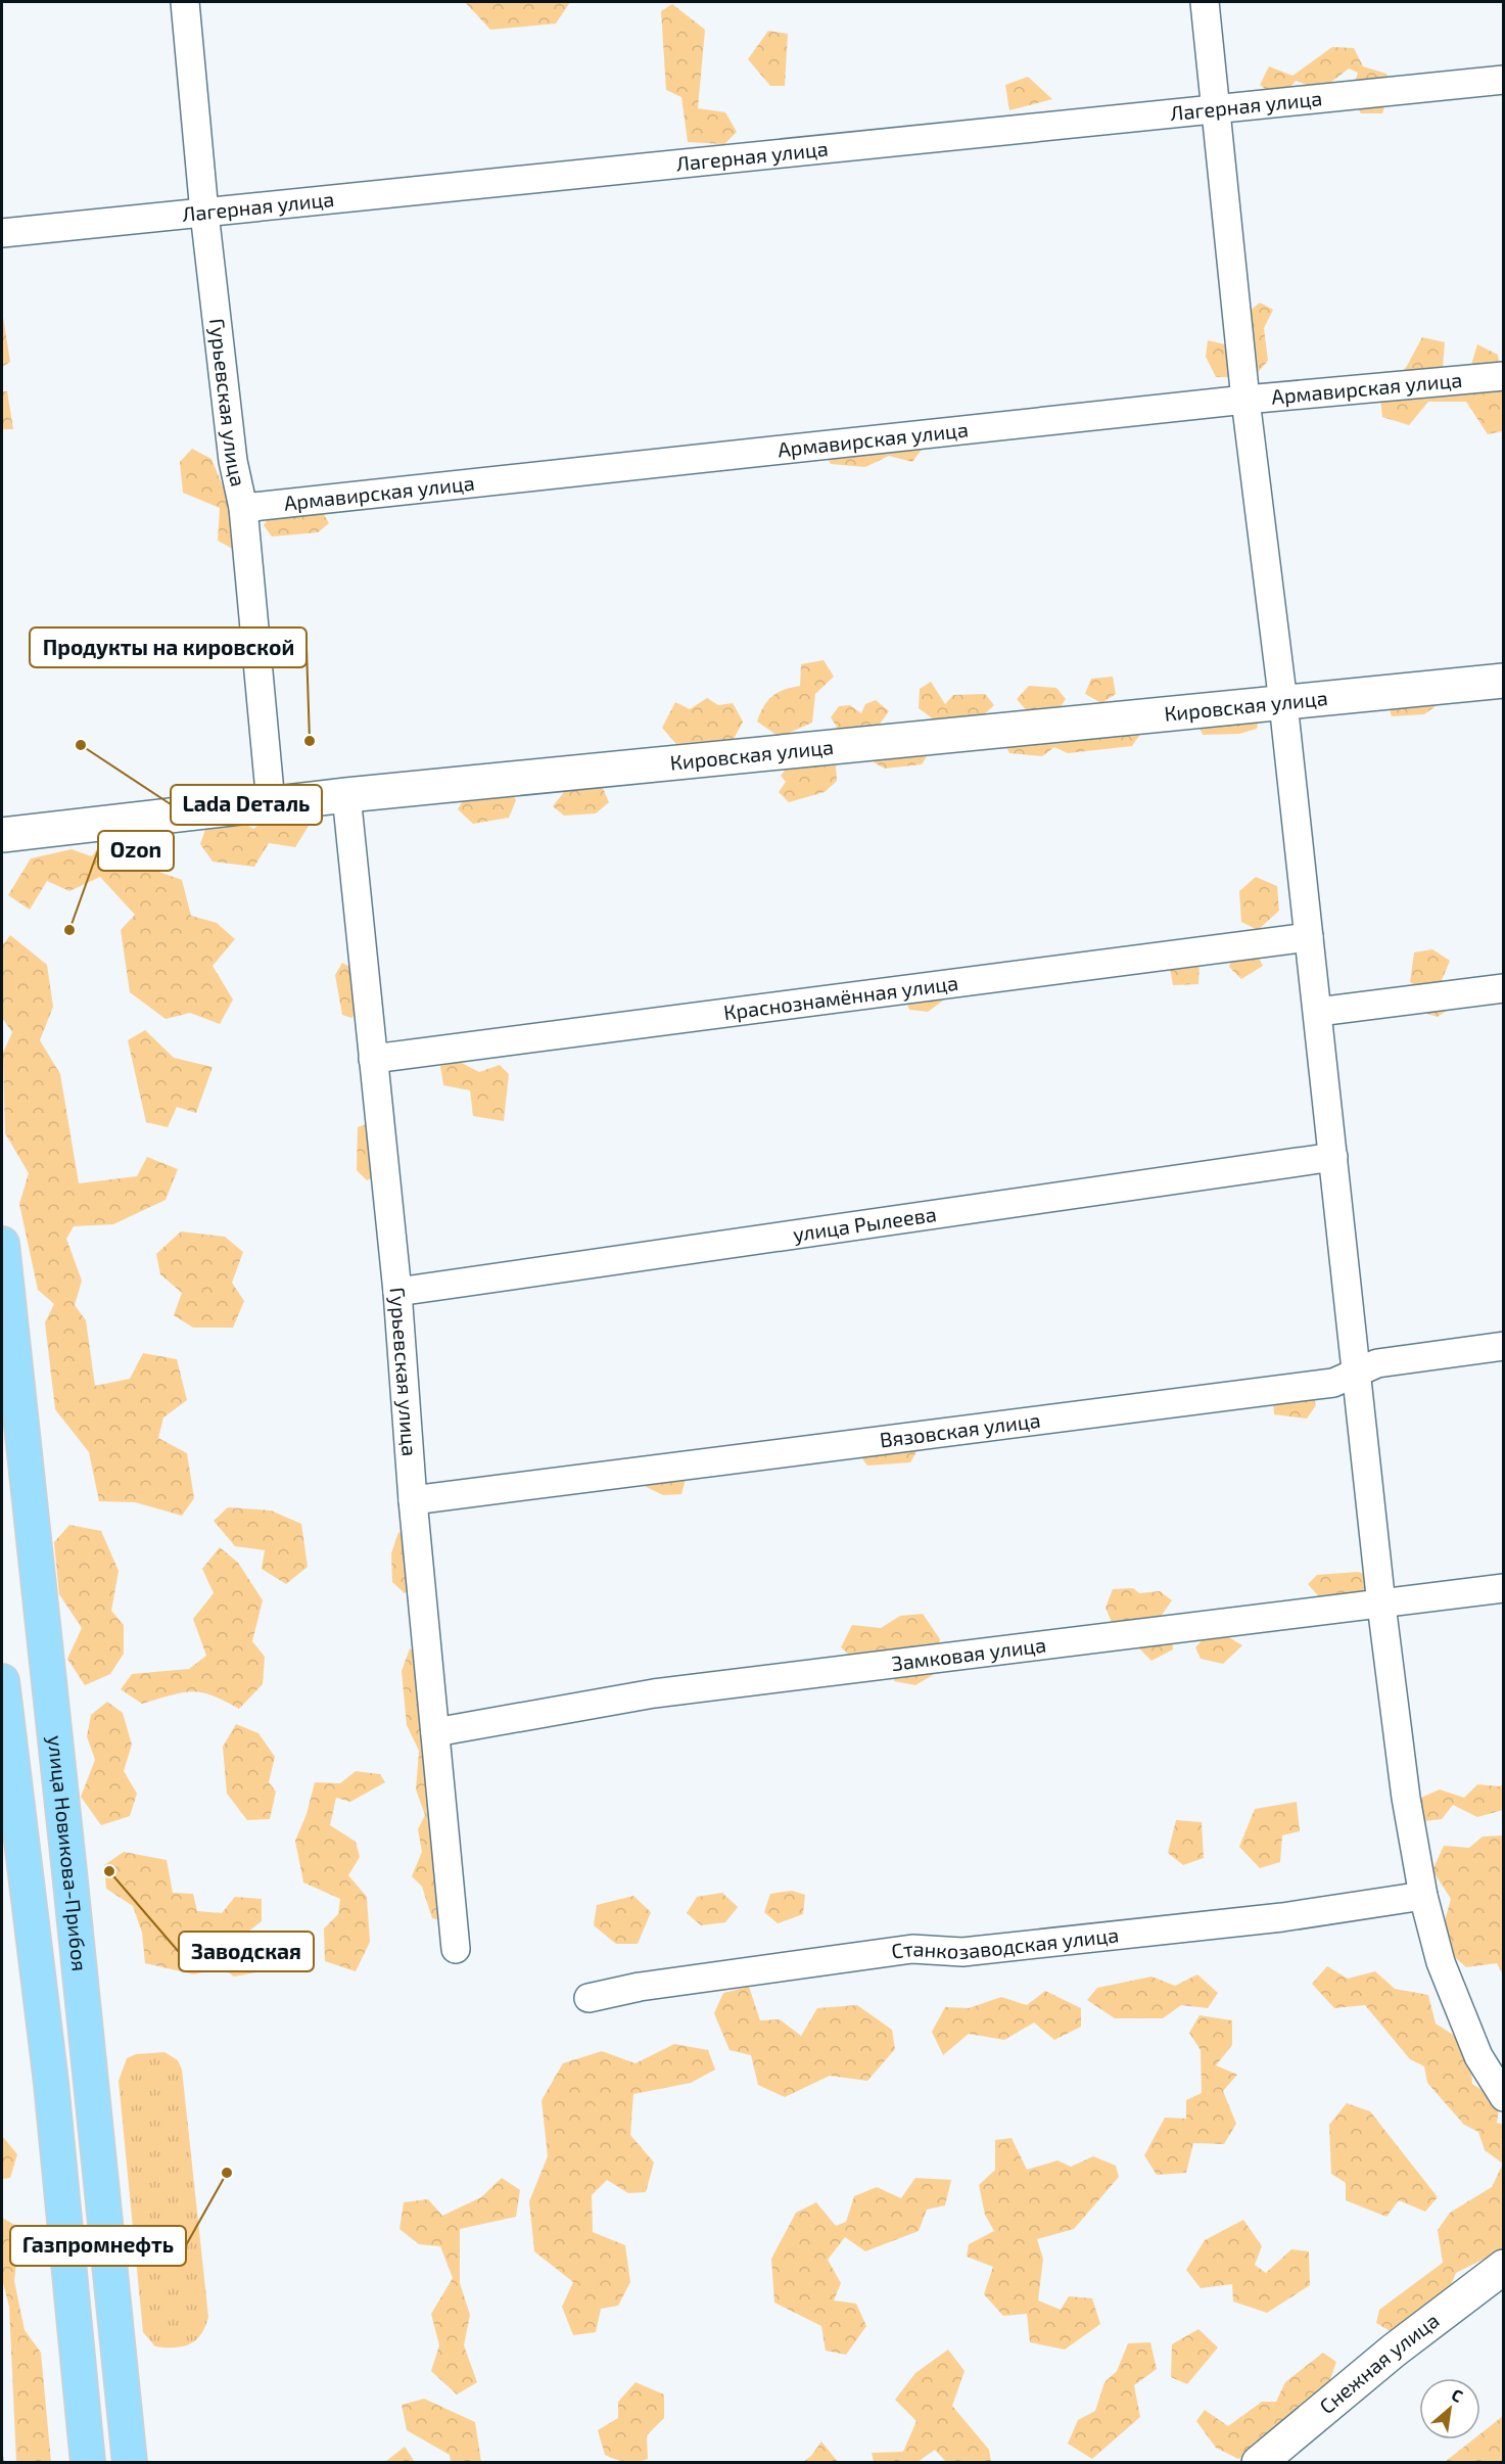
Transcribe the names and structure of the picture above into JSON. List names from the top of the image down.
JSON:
{
  "streets": {
    "main road": ["улица Новикова-Прибоя"],
    "street": [
      "Лагерная улица",
      "Армавирская улица",
      "Гурьевская улица",
      "Кировская улица",
      "Краснознамённая улица",
      "улица Рылеева",
      "Вязовская улица",
      "Замковая улица",
      "Станкозаводская улица",
      "Снежная улица"
    ]
  },
  "crossings": [
    ["Лагерная улица", "Гурьевская улица"],
    ["Армавирская улица", "Гурьевская улица"],
    ["Гурьевская улица", "Кировская улица"],
    ["Гурьевская улица", "Краснознамённая улица"],
    ["Гурьевская улица", "улица Рылеева"],
    ["Гурьевская улица", "Вязовская улица"],
    ["Гурьевская улица", "Замковая улица"]
  ],
  "places": [
    "Продукты на кировской",
    "Lada Dеталь",
    "Ozon",
    "Заводская",
    "Газпромнефть"
  ],
  "north": "top right"
}
